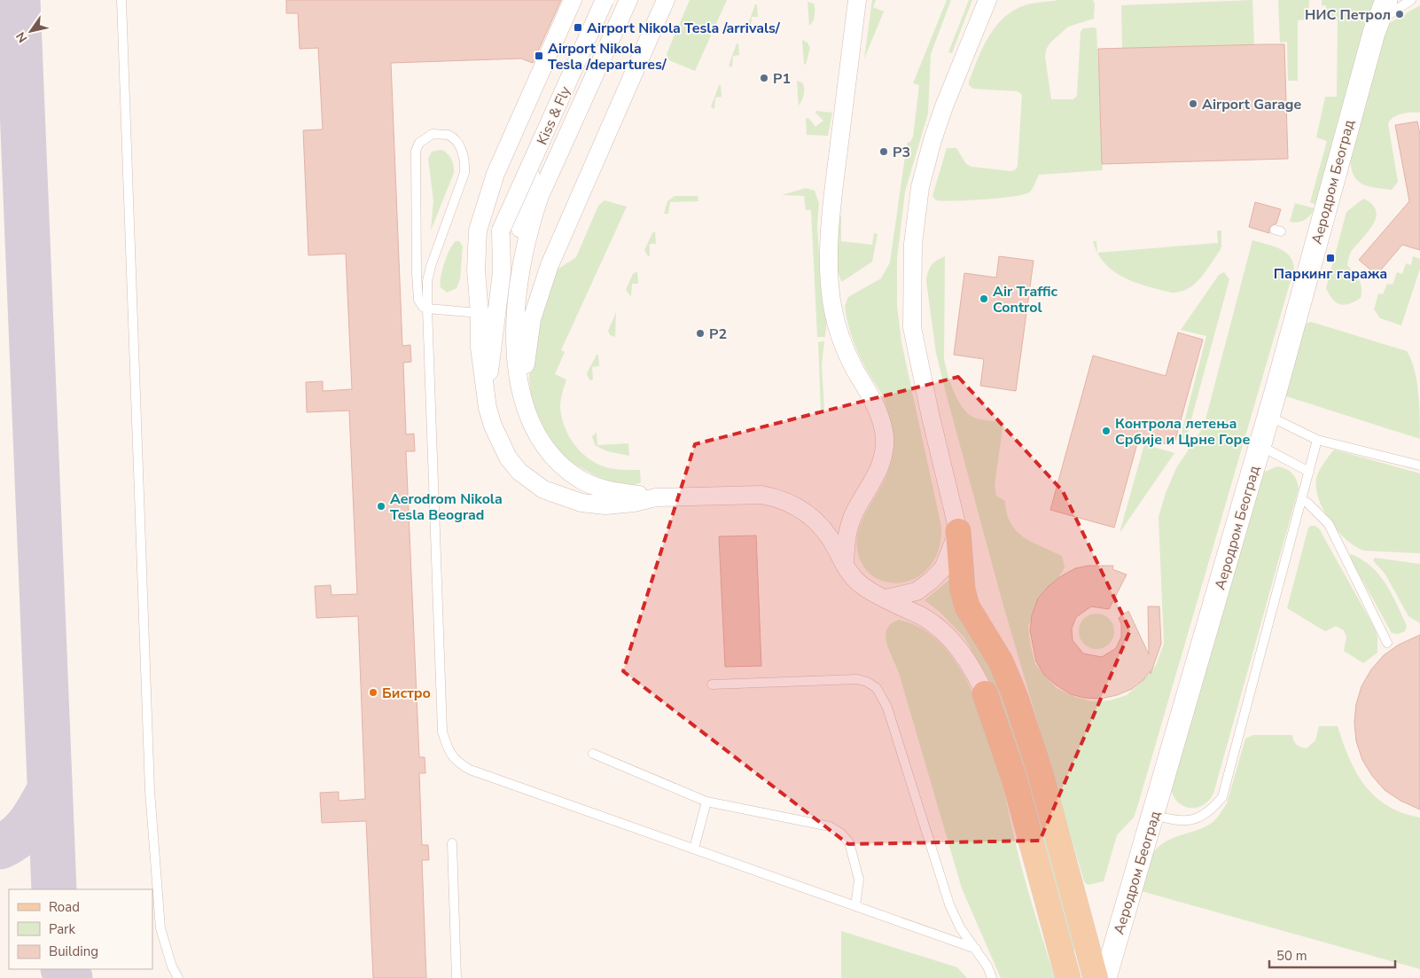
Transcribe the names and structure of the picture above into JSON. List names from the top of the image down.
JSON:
{
  "streets": {
    "street": ["Kiss & Fly", "Аеродром Београд"]
  },
  "places": {
    "other": [
      "НИС Петрол",
      "P1",
      "Airport Garage",
      "P3",
      "Air Traffic Control",
      "P2",
      "Контрола летења Србије и Црне Горе",
      "Aerodrom Nikola Tesla Beograd",
      "Бистро"
    ],
    "transit": ["Airport Nikola Tesla /arrivals/", "Airport Nikola Tesla /departures/", "Паркинг гаража"]
  },
  "legend": ["Road", "Park", "Building"],
  "scale_bar": "50 m",
  "north": "bottom left"
}
